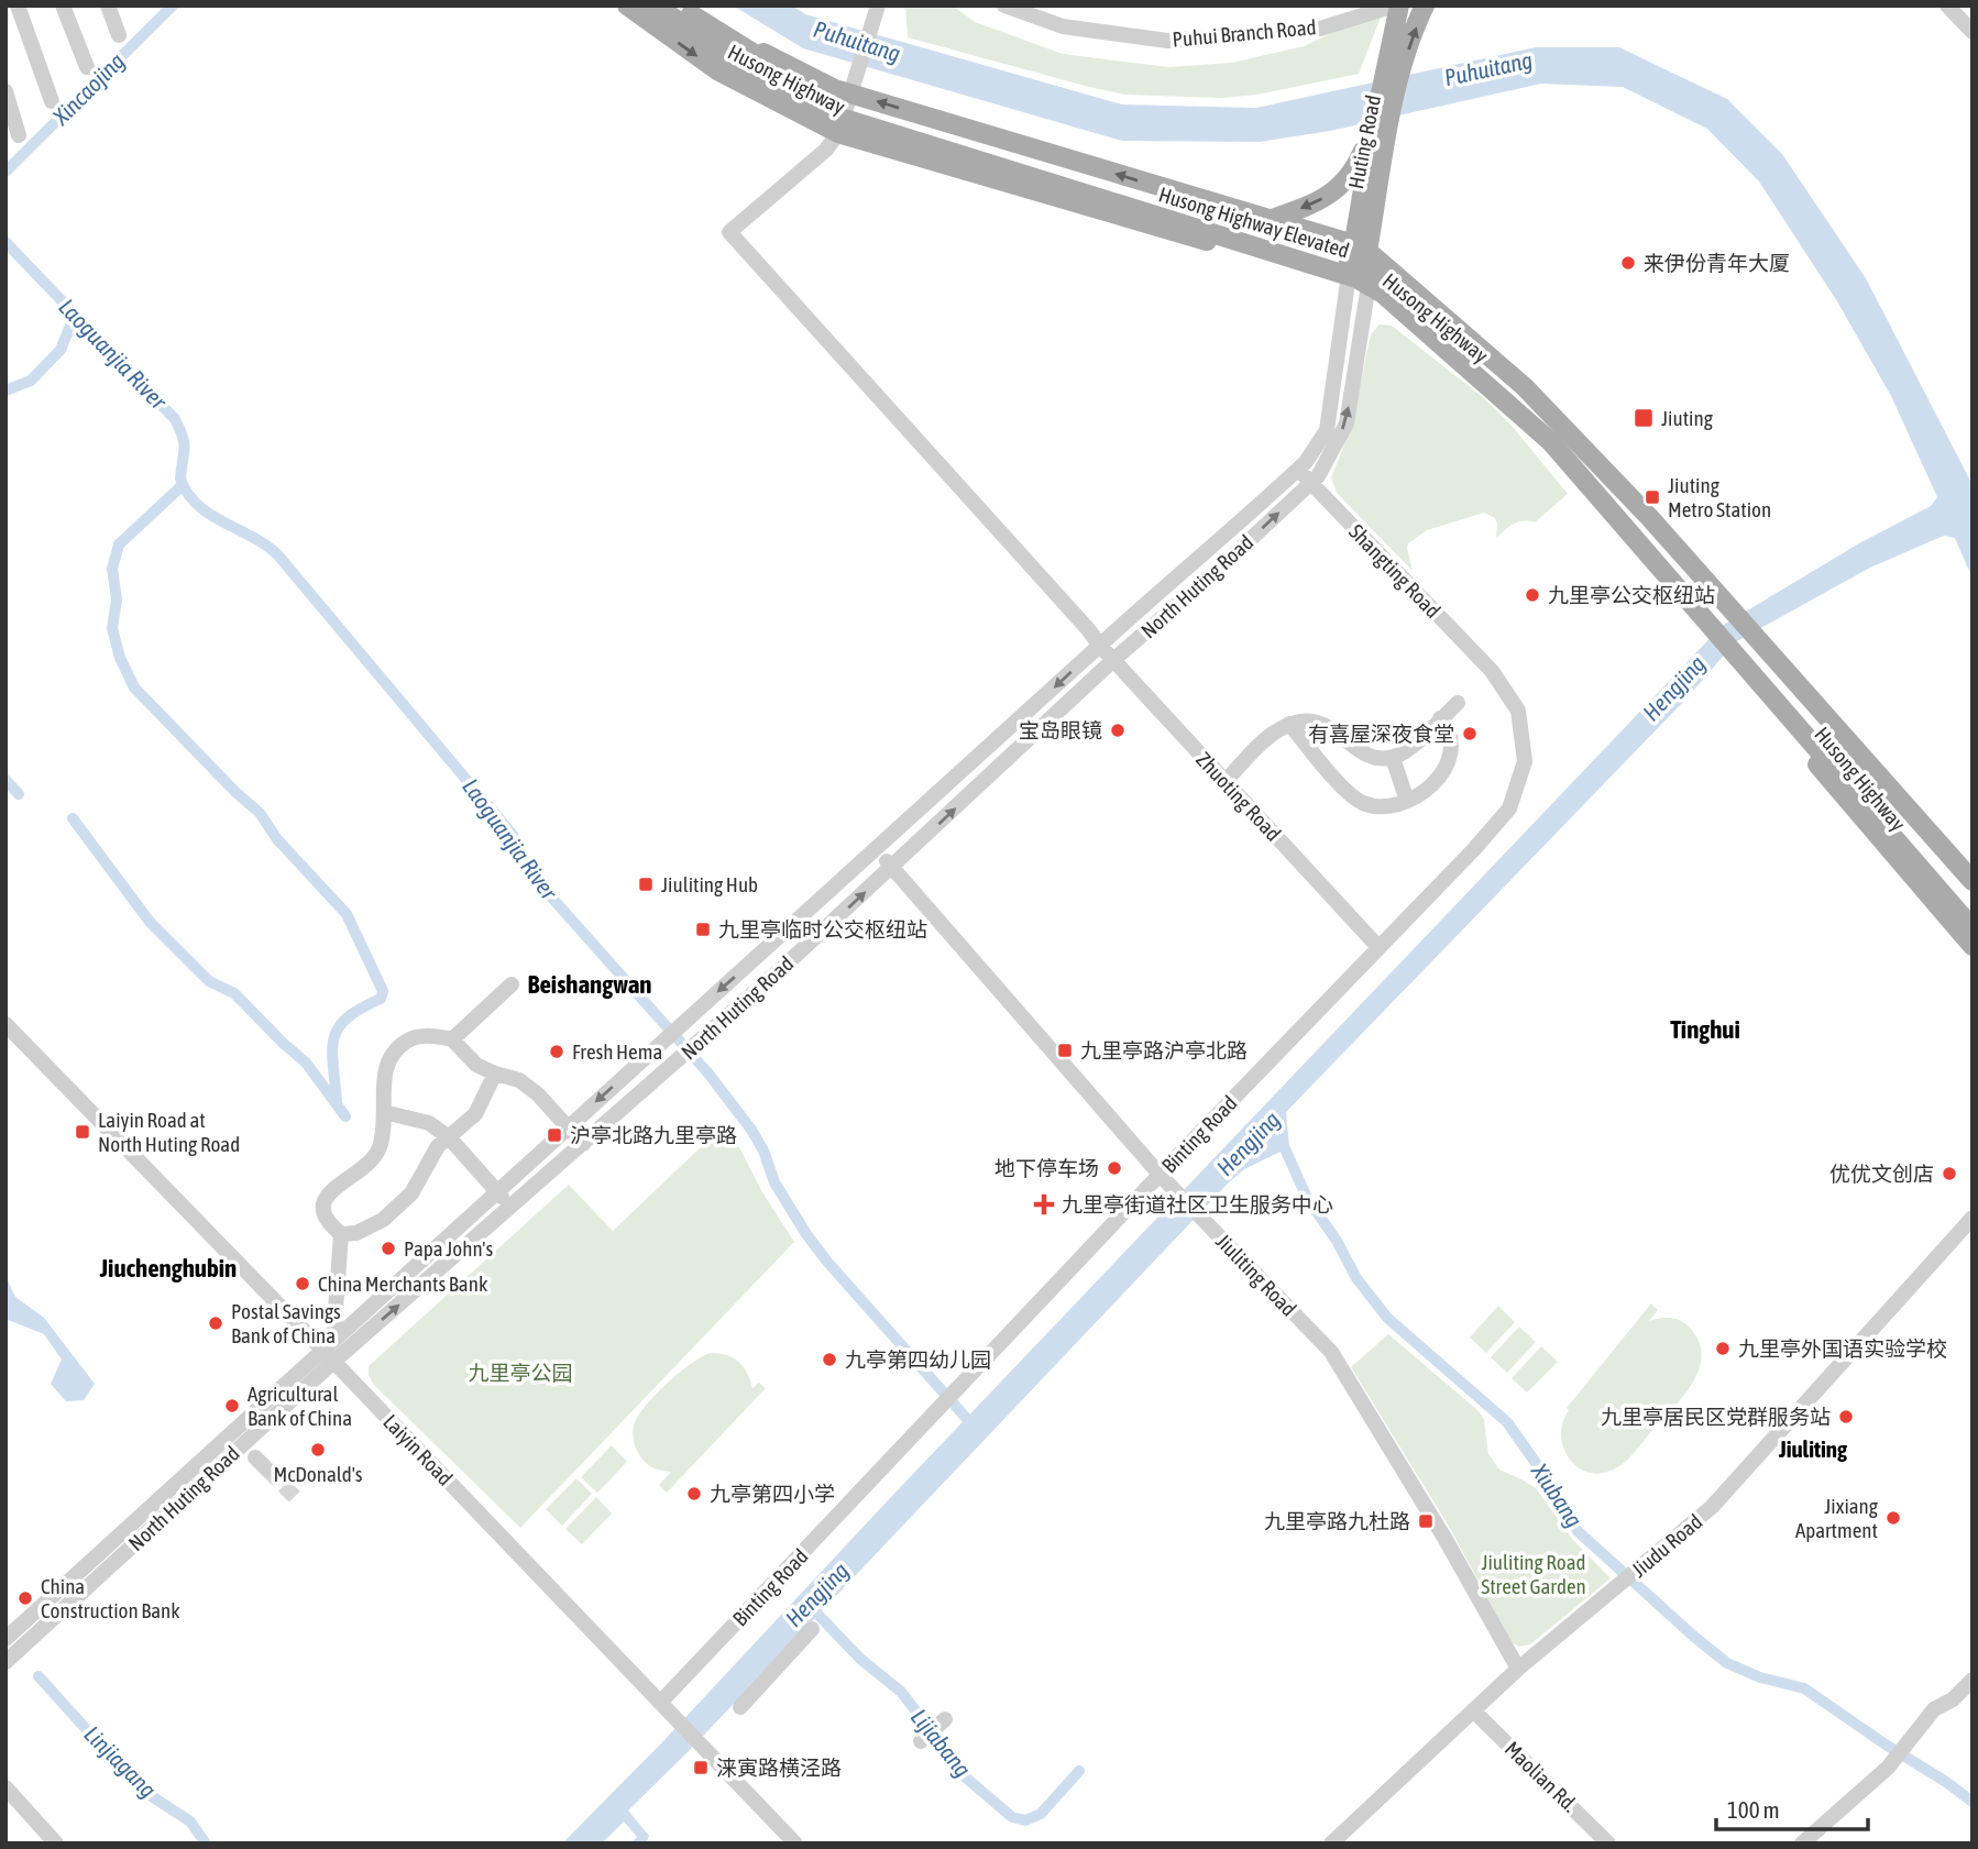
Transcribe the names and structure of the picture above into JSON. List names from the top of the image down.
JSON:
{
  "streets": {
    "main road": ["Husong Highway", "Huting Road", "Husong Highway Elevated"],
    "street": [
      "Puhui Branch Road",
      "Shangting Road",
      "North Huting Road",
      "Zhuoting Road",
      "Binting Road",
      "Jiuliting Road",
      "Laiyin Road",
      "Jiudu Road",
      "Maolian Rd."
    ]
  },
  "crossings": [
    ["Puhui Branch Road", "Huting Road"],
    ["Husong Highway", "Huting Road"],
    ["Husong Highway", "North Huting Road"],
    ["Husong Highway", "Zhuoting Road"],
    ["Huting Road", "North Huting Road"],
    ["Shangting Road", "North Huting Road"],
    ["Shangting Road", "Binting Road"],
    ["North Huting Road", "Zhuoting Road"],
    ["North Huting Road", "Jiuliting Road"],
    ["North Huting Road", "Laiyin Road"],
    ["Zhuoting Road", "Binting Road"],
    ["Binting Road", "Jiuliting Road"],
    ["Binting Road", "Laiyin Road"],
    ["Jiuliting Road", "Jiudu Road"],
    ["Jiudu Road", "Maolian Rd."]
  ],
  "districts": [
    "Beishangwan",
    "Tinghui",
    "Jiuchenghubin",
    "Jiuliting"
  ],
  "water": [
    "Puhuitang",
    "Xincaojing",
    "Laoguanjia River",
    "Hengjing",
    "Xiubang",
    "Lijiabang",
    "Linjiagang"
  ],
  "parks": ["九里亭公园", "Jiuliting Road Street Garden"],
  "places": {
    "other": [
      "来伊份青年大厦",
      "九里亭公交枢纽站",
      "宝岛眼镜",
      "有喜屋深夜食堂",
      "Fresh Hema",
      "地下停车场",
      "优优文创店",
      "Papa John's",
      "China Merchants Bank",
      "Postal Savings Bank of China",
      "九里亭外国语实验学校",
      "九亭第四幼儿园",
      "Agricultural Bank of China",
      "九里亭居民区党群服务站",
      "McDonald's",
      "九亭第四小学",
      "Jixiang Apartment",
      "China Construction Bank"
    ],
    "transit": [
      "Jiuting",
      "Jiuting Metro Station",
      "Jiuliting Hub",
      "九里亭临时公交枢纽站",
      "九里亭路沪亭北路",
      "Laiyin Road at North Huting Road",
      "沪亭北路九里亭路",
      "九里亭路九杜路",
      "涞寅路横泾路"
    ],
    "health": ["九里亭街道社区卫生服务中心"]
  },
  "scale_bar": "100 m"
}
